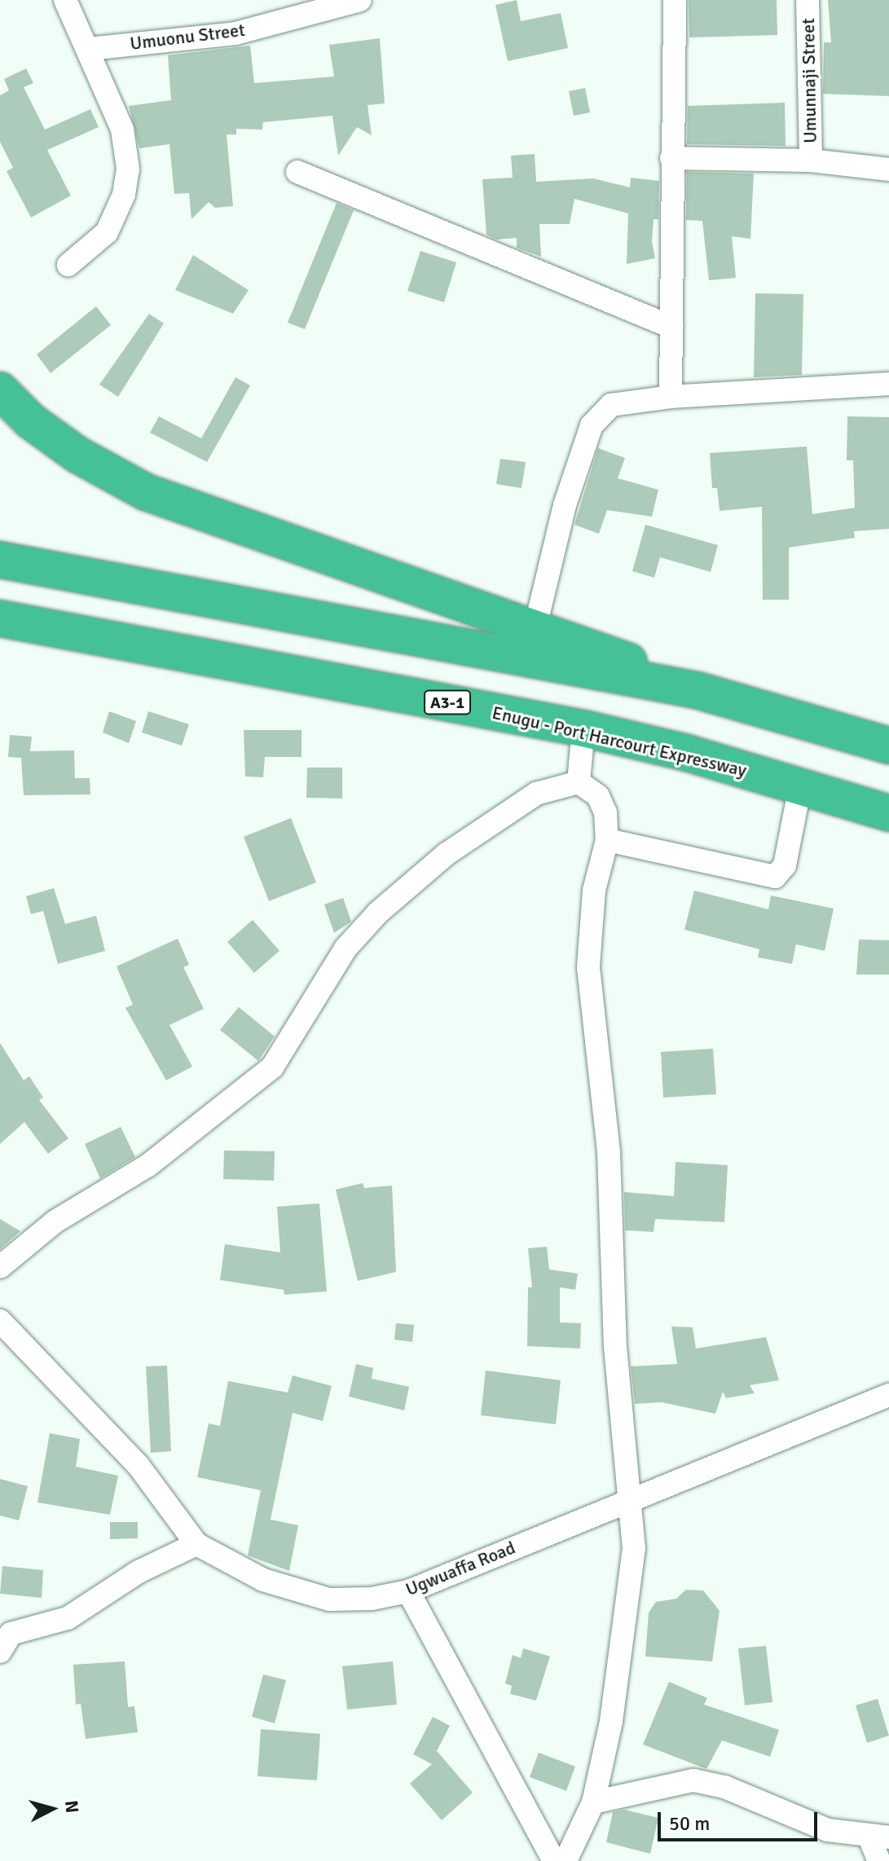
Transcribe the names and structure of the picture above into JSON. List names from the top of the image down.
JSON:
{
  "streets": {
    "highway": ["A3-1", "Enugu - Port Harcourt Expressway"],
    "street": ["Umuonu Street", "Umunnaji Street", "Ugwuaffa Road"]
  },
  "scale_bar": "50 m",
  "north": "right"
}
